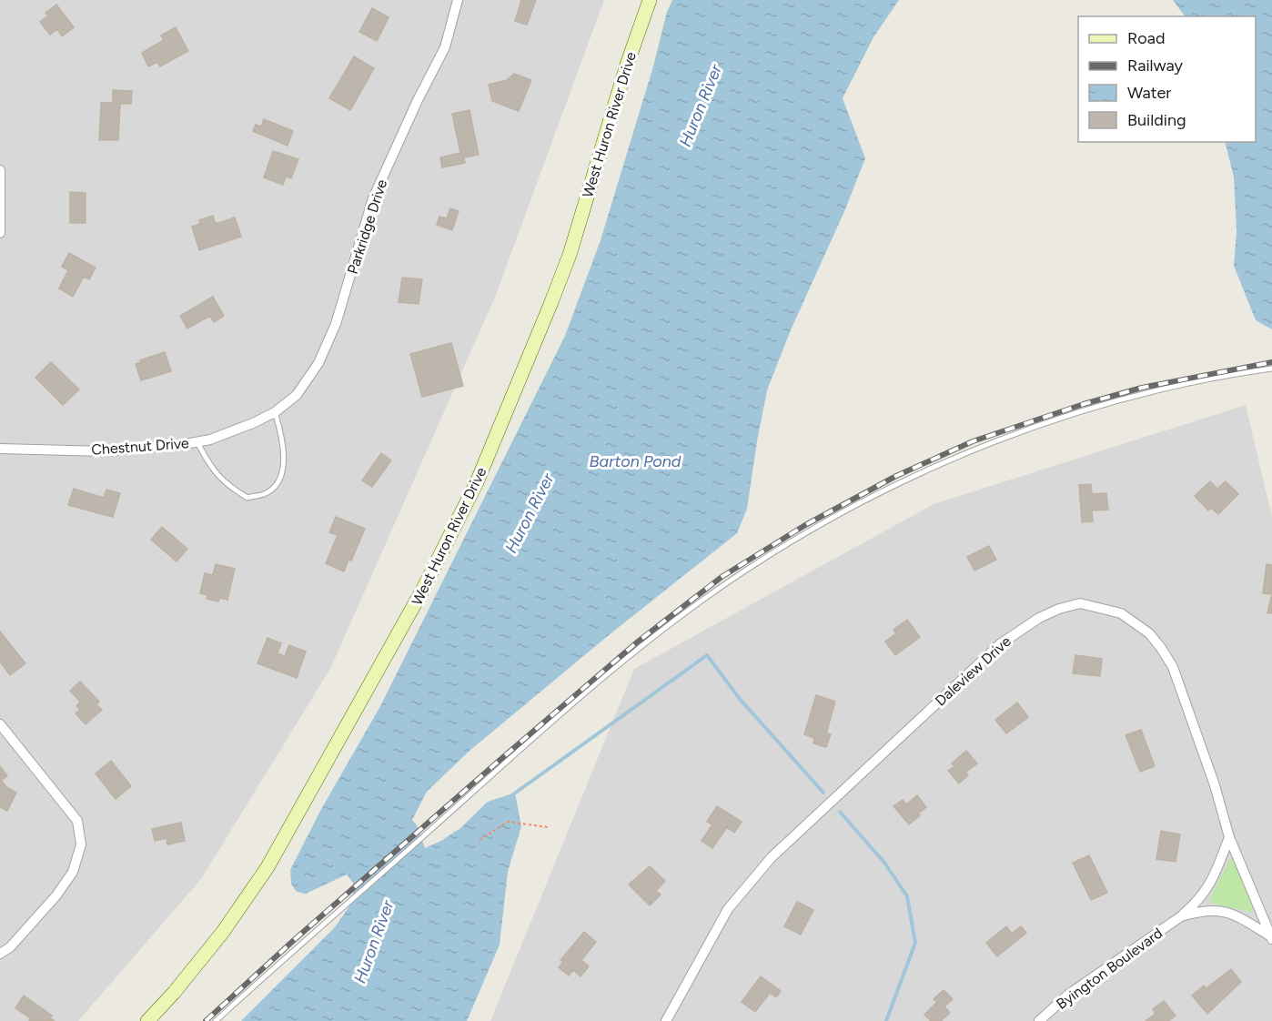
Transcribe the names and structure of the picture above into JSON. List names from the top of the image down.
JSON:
{
  "streets": {
    "street": [
      "West Huron River Drive",
      "Parkridge Drive",
      "Chestnut Drive",
      "Daleview Drive",
      "Byington Boulevard"
    ]
  },
  "crossings": [
    ["Parkridge Drive", "Chestnut Drive"],
    ["Daleview Drive", "Byington Boulevard"]
  ],
  "water": ["Huron River", "Barton Pond"],
  "legend": [
    "Road",
    "Railway",
    "Water",
    "Building"
  ]
}
